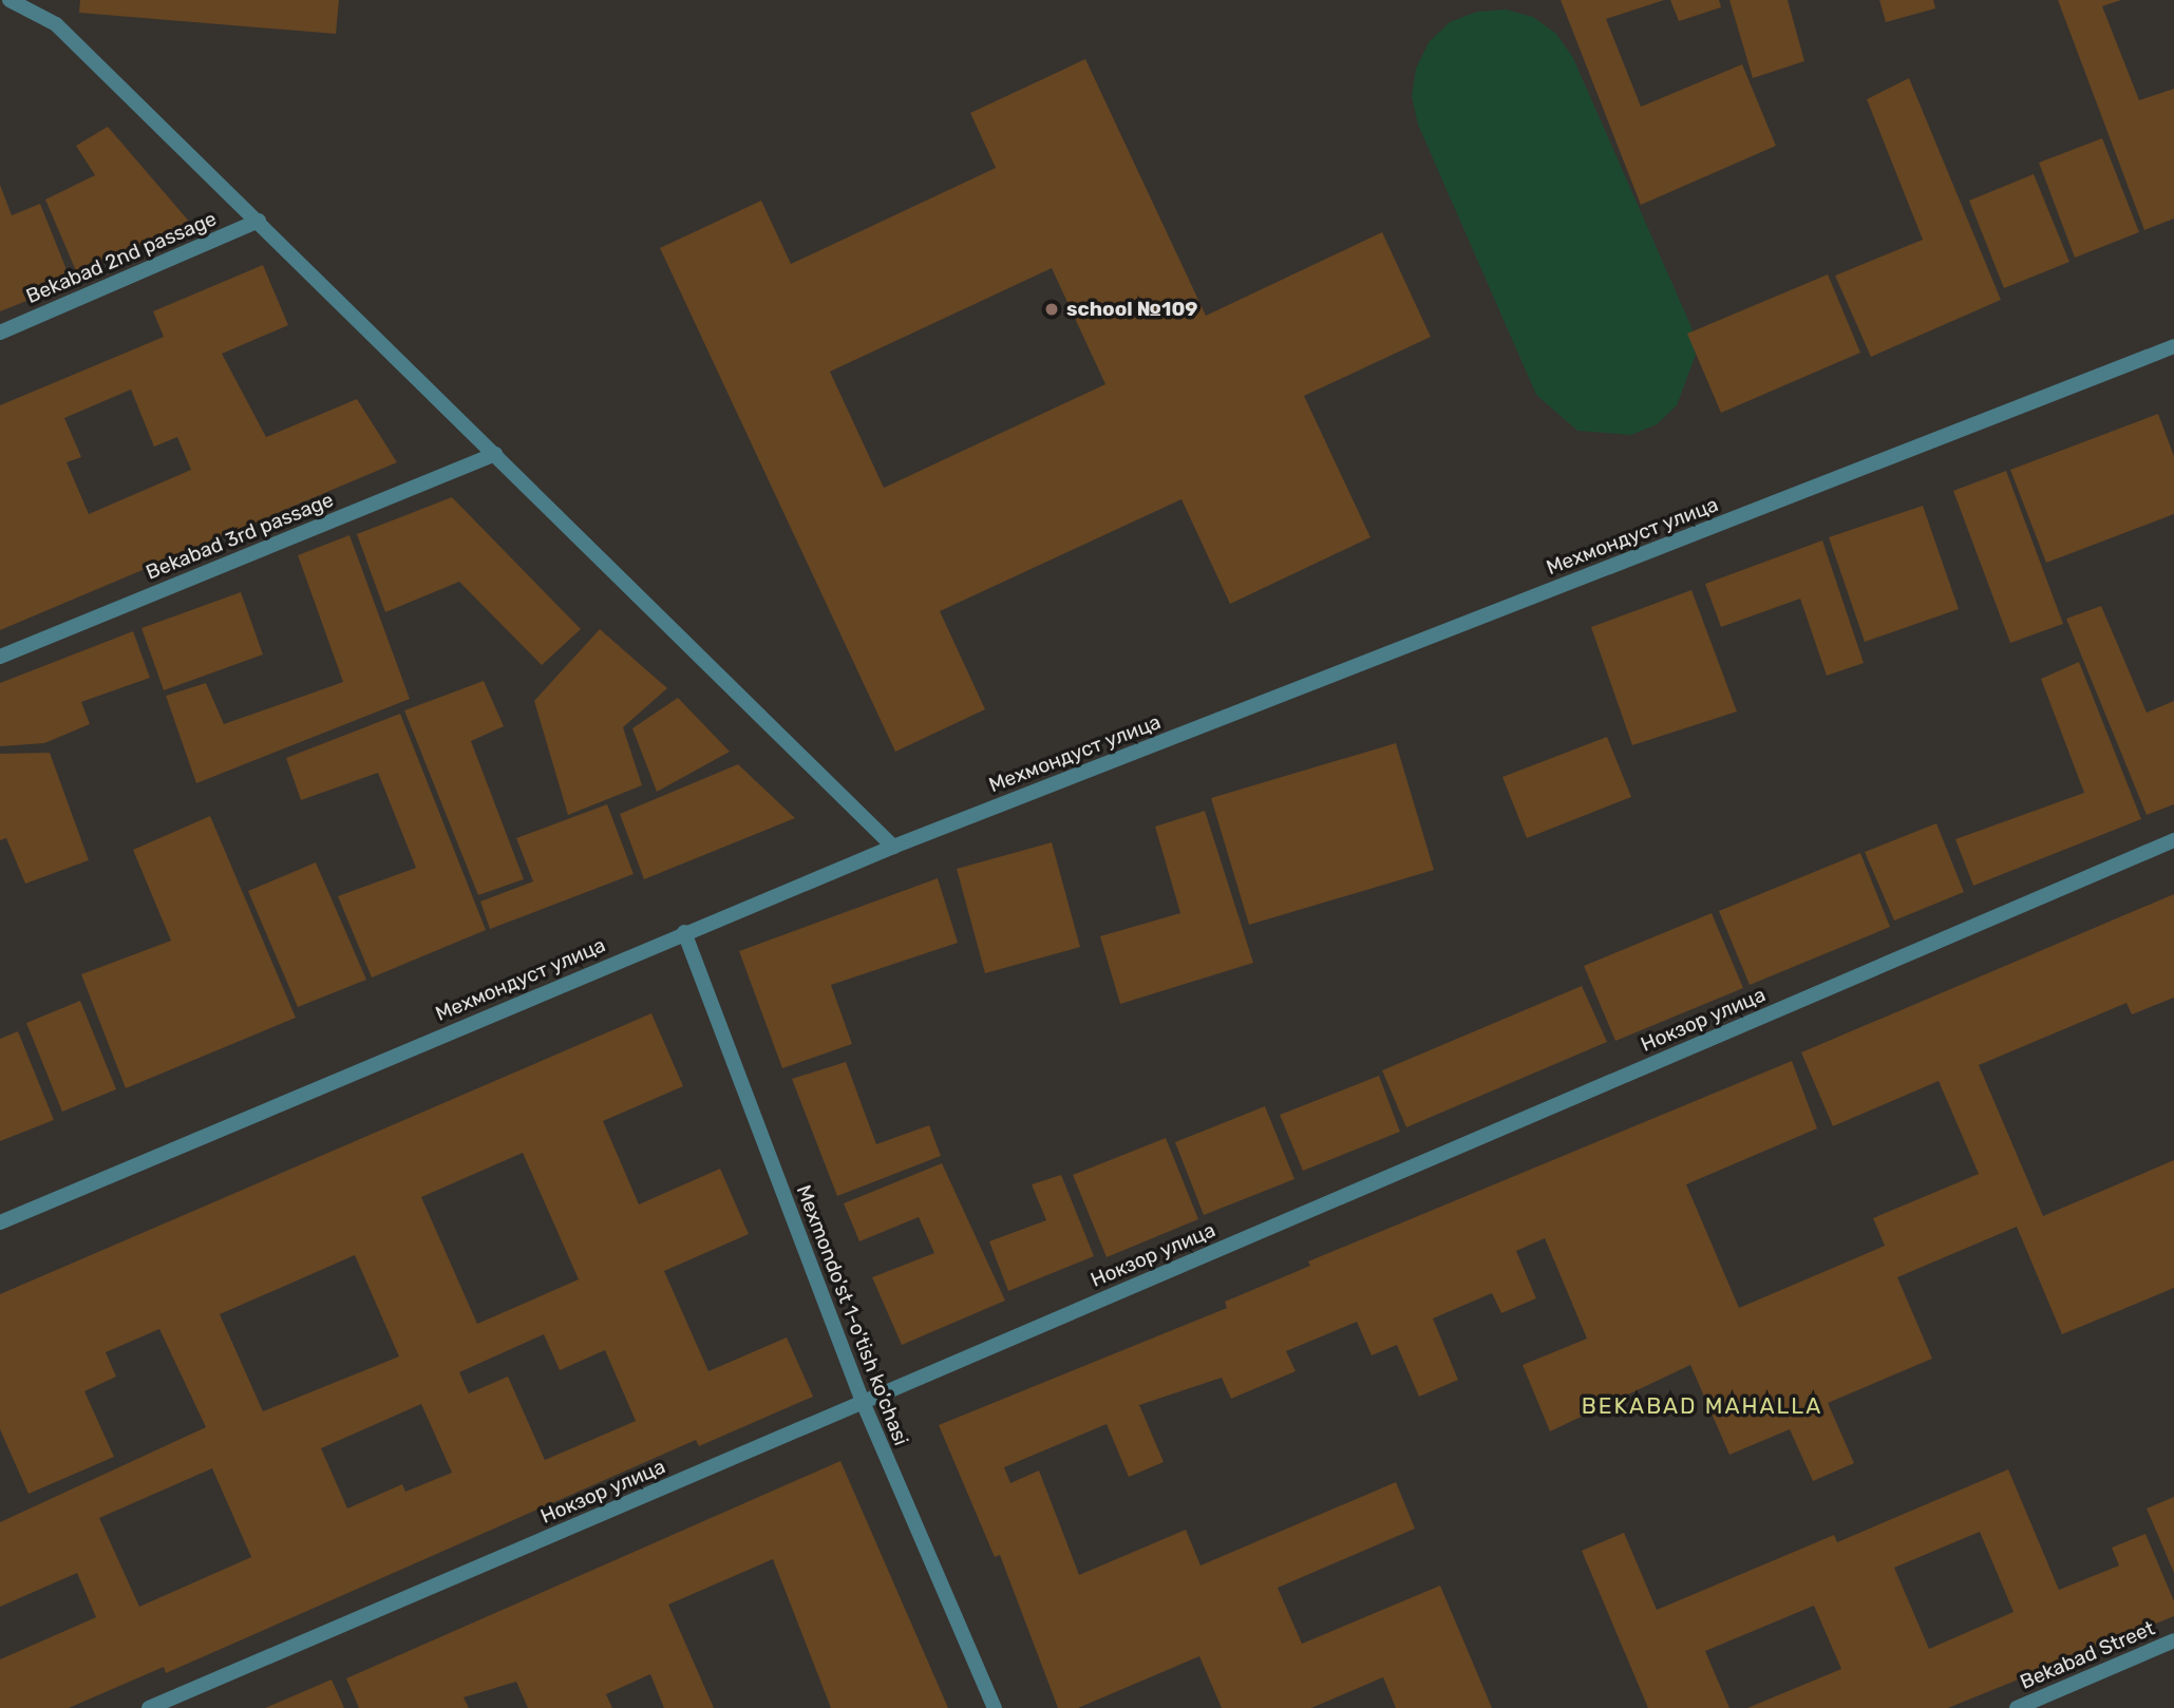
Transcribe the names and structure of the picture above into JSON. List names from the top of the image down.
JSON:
{
  "streets": {
    "street": [
      "Bekabad 2nd passage",
      "Bekabad 3rd passage",
      "Мехмондуст улица",
      "Нокзор улица",
      "Mexmondo'st 1-o'tish ko'chasi",
      "Bekabad Street"
    ]
  },
  "crossings": [
    ["Мехмондуст улица", "Mexmondo'st 1-o'tish ko'chasi"],
    ["Нокзор улица", "Mexmondo'st 1-o'tish ko'chasi"]
  ],
  "districts": ["BEKABAD MAHALLA"],
  "places": ["school №109"]
}
